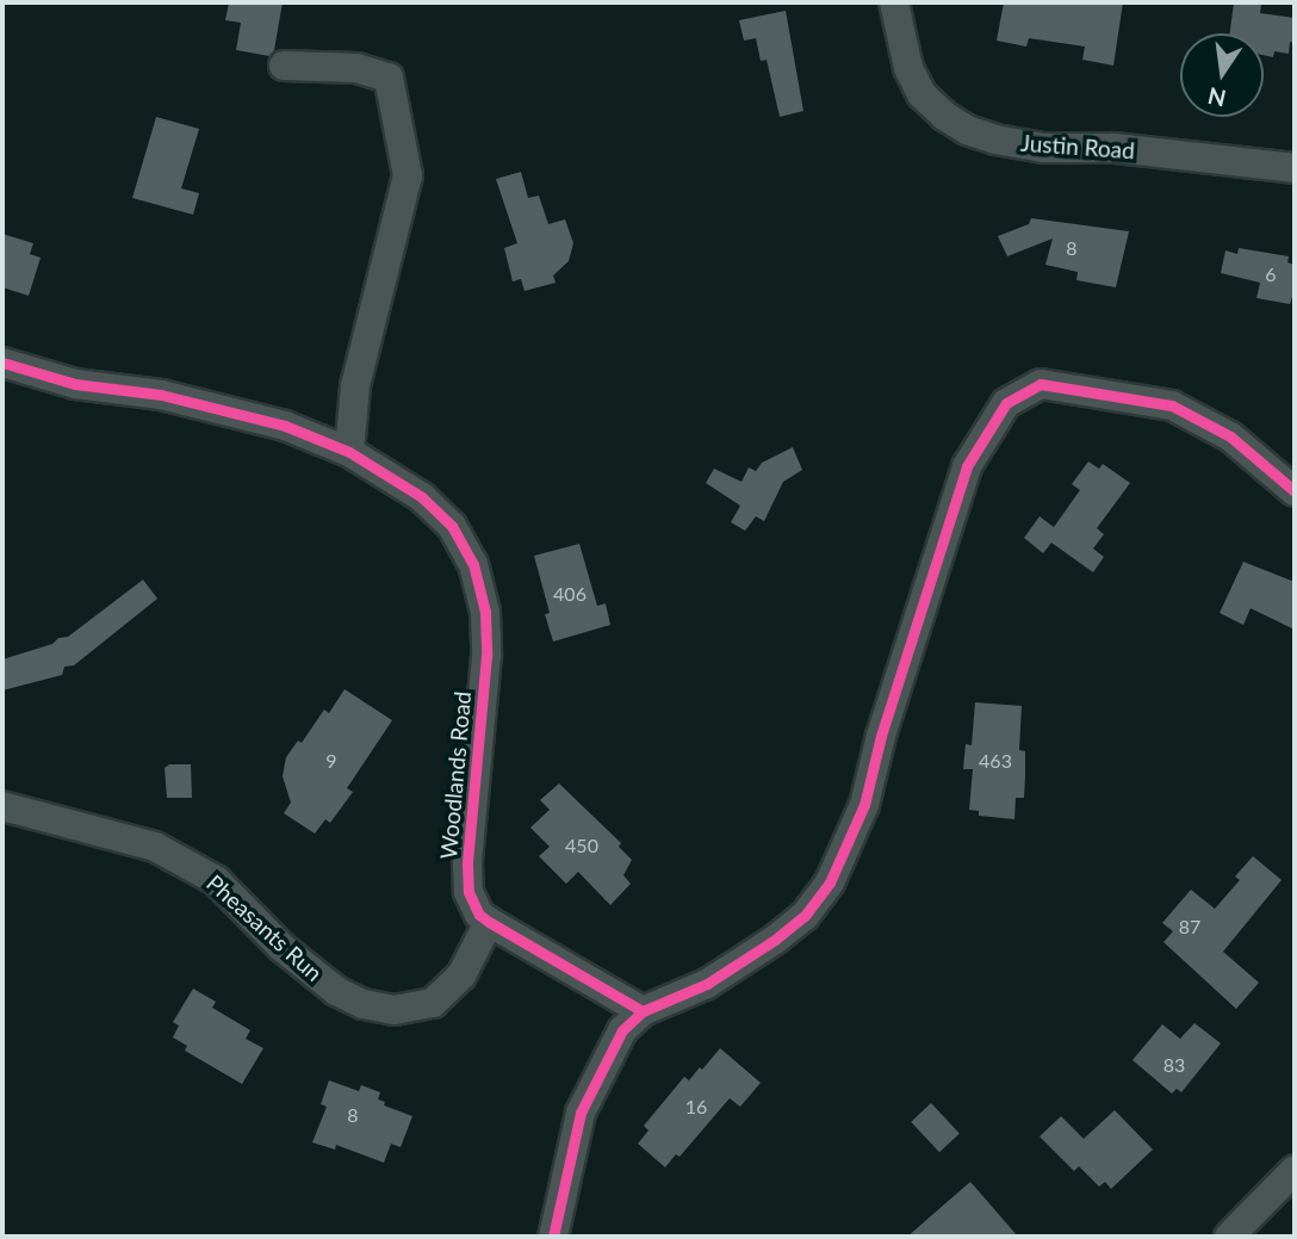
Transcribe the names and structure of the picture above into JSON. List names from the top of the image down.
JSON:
{
  "streets": {
    "street": ["Justin Road", "Woodlands Road", "Pheasants Run"]
  },
  "crossings": [
    ["Woodlands Road", "Pheasants Run"]
  ],
  "house_numbers": [
    "8",
    "6",
    "406",
    "9",
    "463",
    "450",
    "87",
    "83",
    "16",
    "8"
  ],
  "north": "bottom"
}
